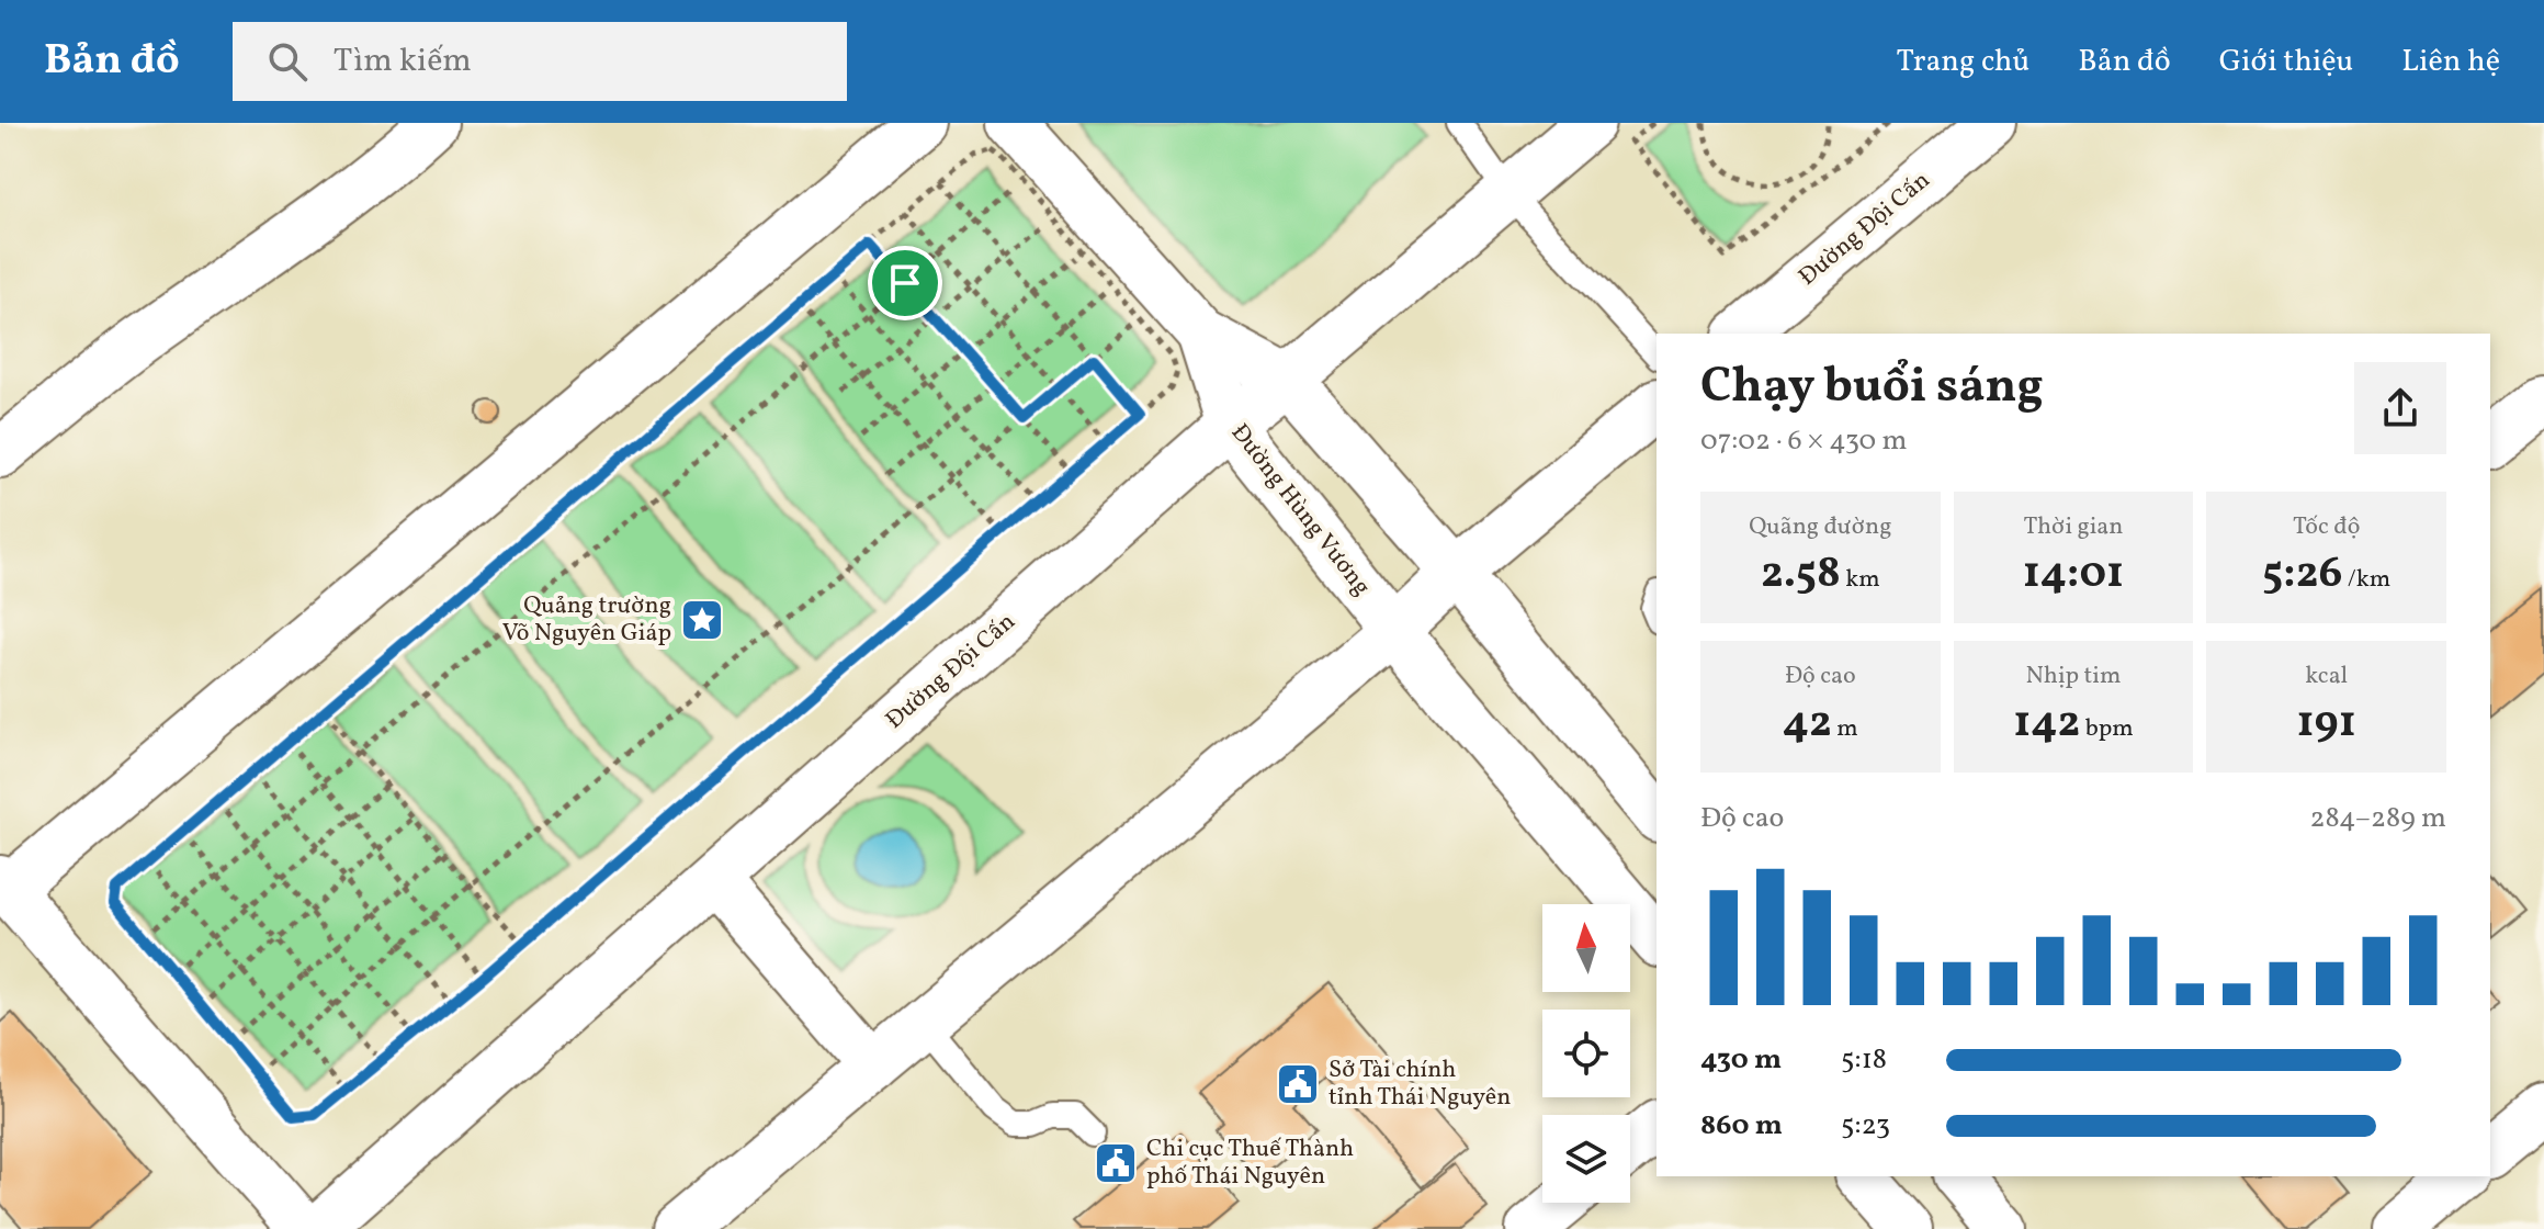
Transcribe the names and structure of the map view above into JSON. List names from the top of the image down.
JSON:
{
  "streets": {
    "street": ["Đường Đội Cấn", "Đường Hùng Vương"]
  },
  "crossings": [
    ["Đường Đội Cấn", "Đường Hùng Vương"]
  ],
  "places": {
    "place": ["Quảng trường Võ Nguyên Giáp"],
    "public building": ["Sở Tài chính tỉnh Thái Nguyên", "Chi cục Thuế Thành phố Thái Nguyên"]
  },
  "north": "top",
  "page": {
    "header": "Bản đồ",
    "search": "Tìm kiếm",
    "nav": [
      "Trang chủ",
      "Bản đồ",
      "Giới thiệu",
      "Liên hệ"
    ],
    "heading": ["Chạy buổi sáng", "07:02 · 6 × 430 m"],
    "stats": [
      ["Quãng đường", "2.58 km"],
      ["Thời gian", "14:01"],
      ["Tốc độ", "5:26 /km"],
      ["Độ cao", "42 m"],
      ["Nhịp tim", "142 bpm"],
      ["kcal", "191"]
    ],
    "chart": ["Độ cao", "284–289 m"],
    "list": [
      {
        "name": "430 m",
        "note": "5:18"
      },
      {
        "name": "860 m",
        "note": "5:23"
      }
    ]
  }
}
